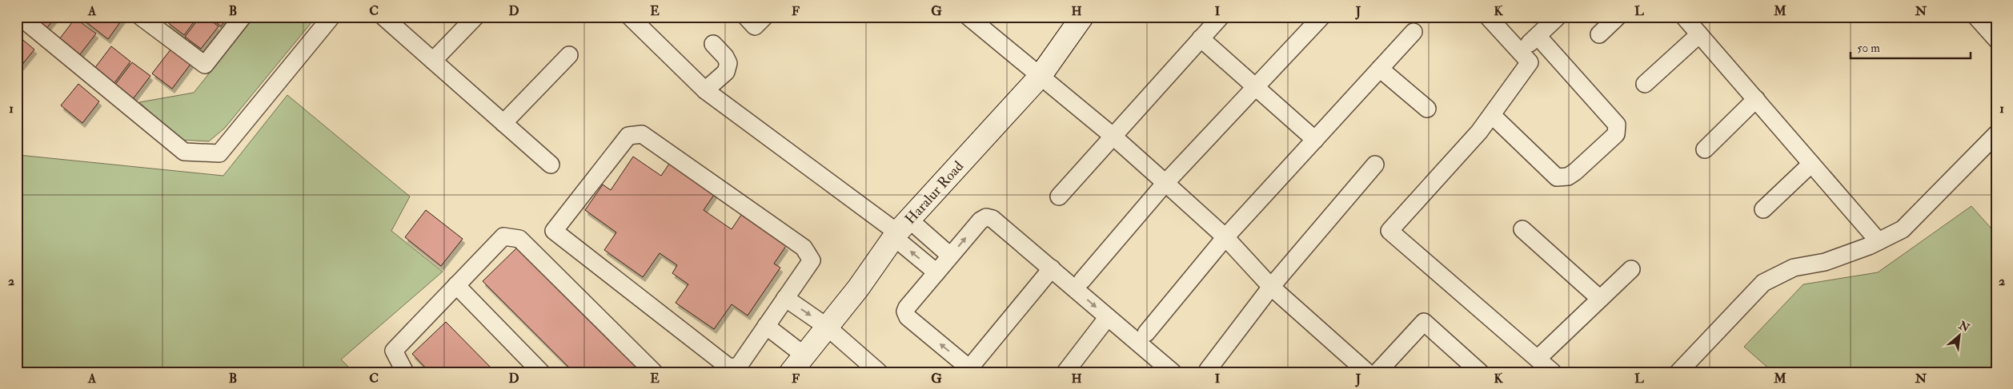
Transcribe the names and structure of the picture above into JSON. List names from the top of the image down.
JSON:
{
  "streets": {
    "street": ["Haralur Road"]
  },
  "scale_bar": "50 m",
  "north": "top right",
  "grid": {
    "columns": [
      "A",
      "B",
      "C",
      "D",
      "E",
      "F",
      "G",
      "H",
      "I",
      "J",
      "K",
      "L",
      "M",
      "N"
    ],
    "rows": ["1", "2"]
  }
}
